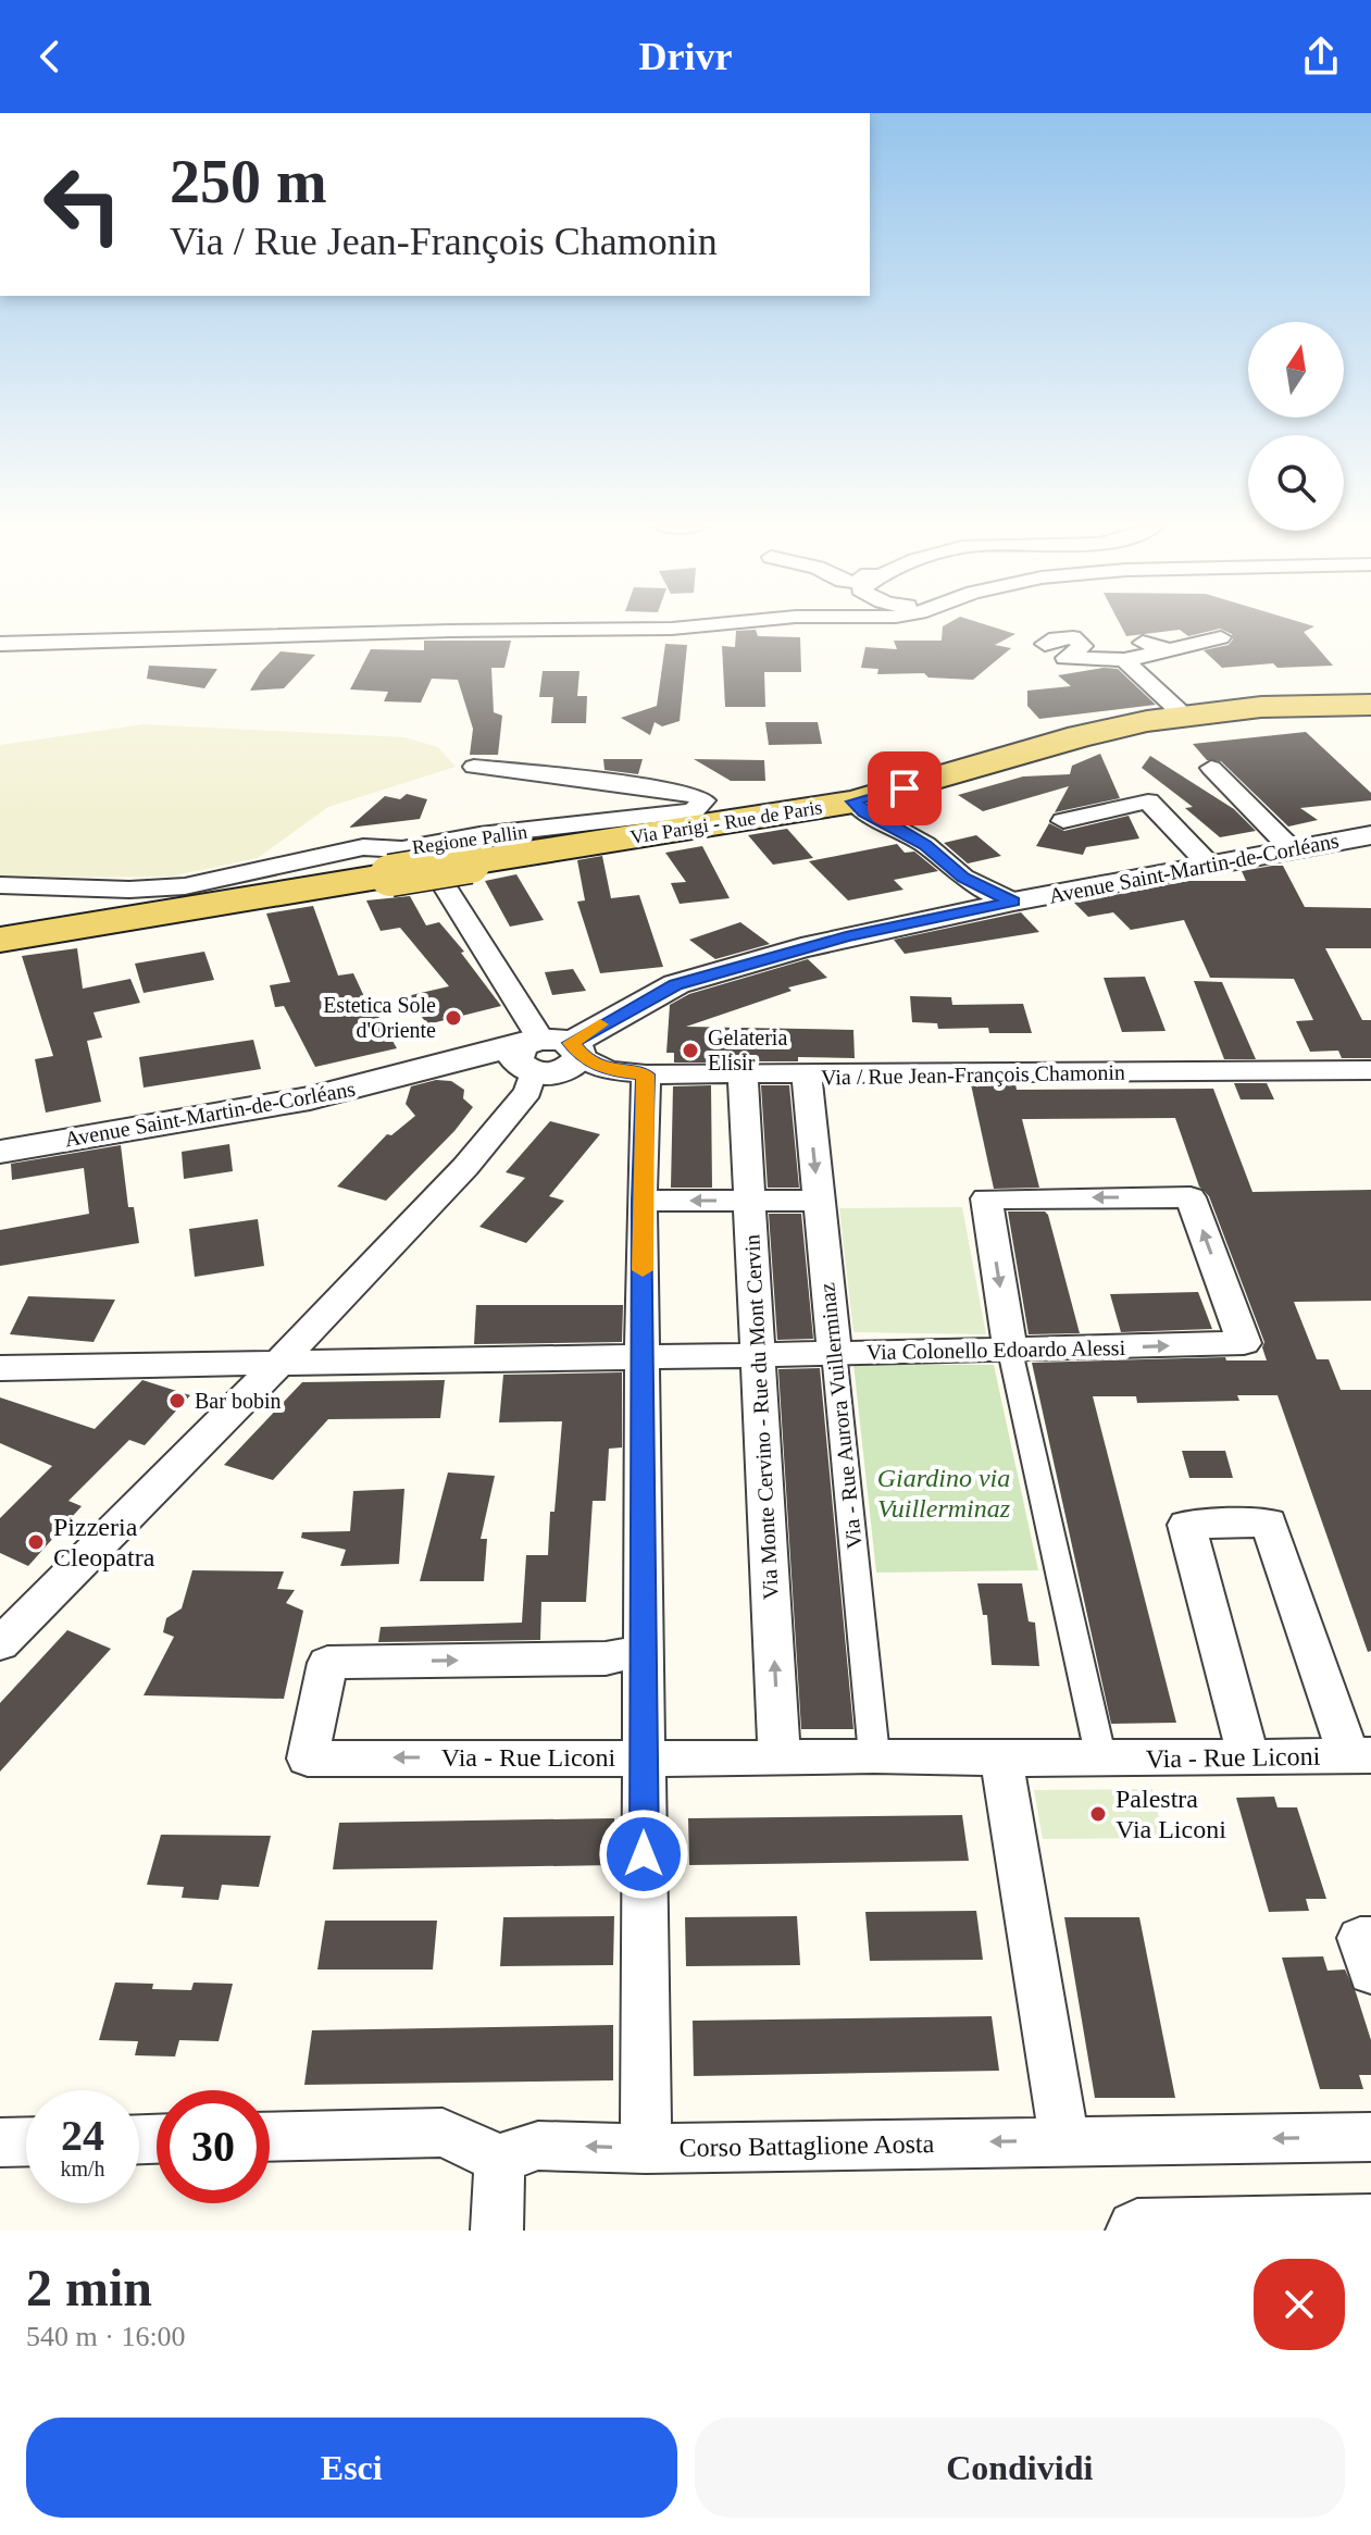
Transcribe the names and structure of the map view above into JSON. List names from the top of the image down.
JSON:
{
  "streets": {
    "main road": ["Via Parigi - Rue de Paris"],
    "street": [
      "Regione Pallin",
      "Avenue Saint-Martin-de-Corléans",
      "Via / Rue Jean-François Chamonin",
      "Via Colonello Edoardo Alessi",
      "Via - Rue Aurora Vuillerminaz",
      "Via Monte Cervino - Rue du Mont Cervin",
      "Via - Rue Liconi",
      "Corso Battaglione Aosta"
    ]
  },
  "crossings": [
    ["Via Parigi - Rue de Paris", "Regione Pallin"],
    ["Avenue Saint-Martin-de-Corléans", "Via / Rue Jean-François Chamonin"],
    ["Via / Rue Jean-François Chamonin", "Via - Rue Aurora Vuillerminaz"],
    ["Via / Rue Jean-François Chamonin", "Via Monte Cervino - Rue du Mont Cervin"],
    ["Via Colonello Edoardo Alessi", "Via - Rue Aurora Vuillerminaz"],
    ["Via Colonello Edoardo Alessi", "Via Monte Cervino - Rue du Mont Cervin"],
    ["Via - Rue Aurora Vuillerminaz", "Via - Rue Liconi"],
    ["Via Monte Cervino - Rue du Mont Cervin", "Via - Rue Liconi"]
  ],
  "one_way": ["Corso Battaglione Aosta"],
  "parks": ["Giardino via Vuillerminaz"],
  "places": [
    "Estetica Sole d'Oriente",
    "Gelateria Elisir",
    "Bar bobin",
    "Pizzeria Cleopatra",
    "Palestra Via Liconi"
  ],
  "north": "top",
  "page": {
    "header": "Drivr",
    "turn": ["250 m", "Via / Rue Jean-François Chamonin"],
    "speed": "24 km/h",
    "limit": "30",
    "heading": ["2 min", "540 m · 16:00"],
    "buttons": ["Esci", "Condividi"]
  }
}
